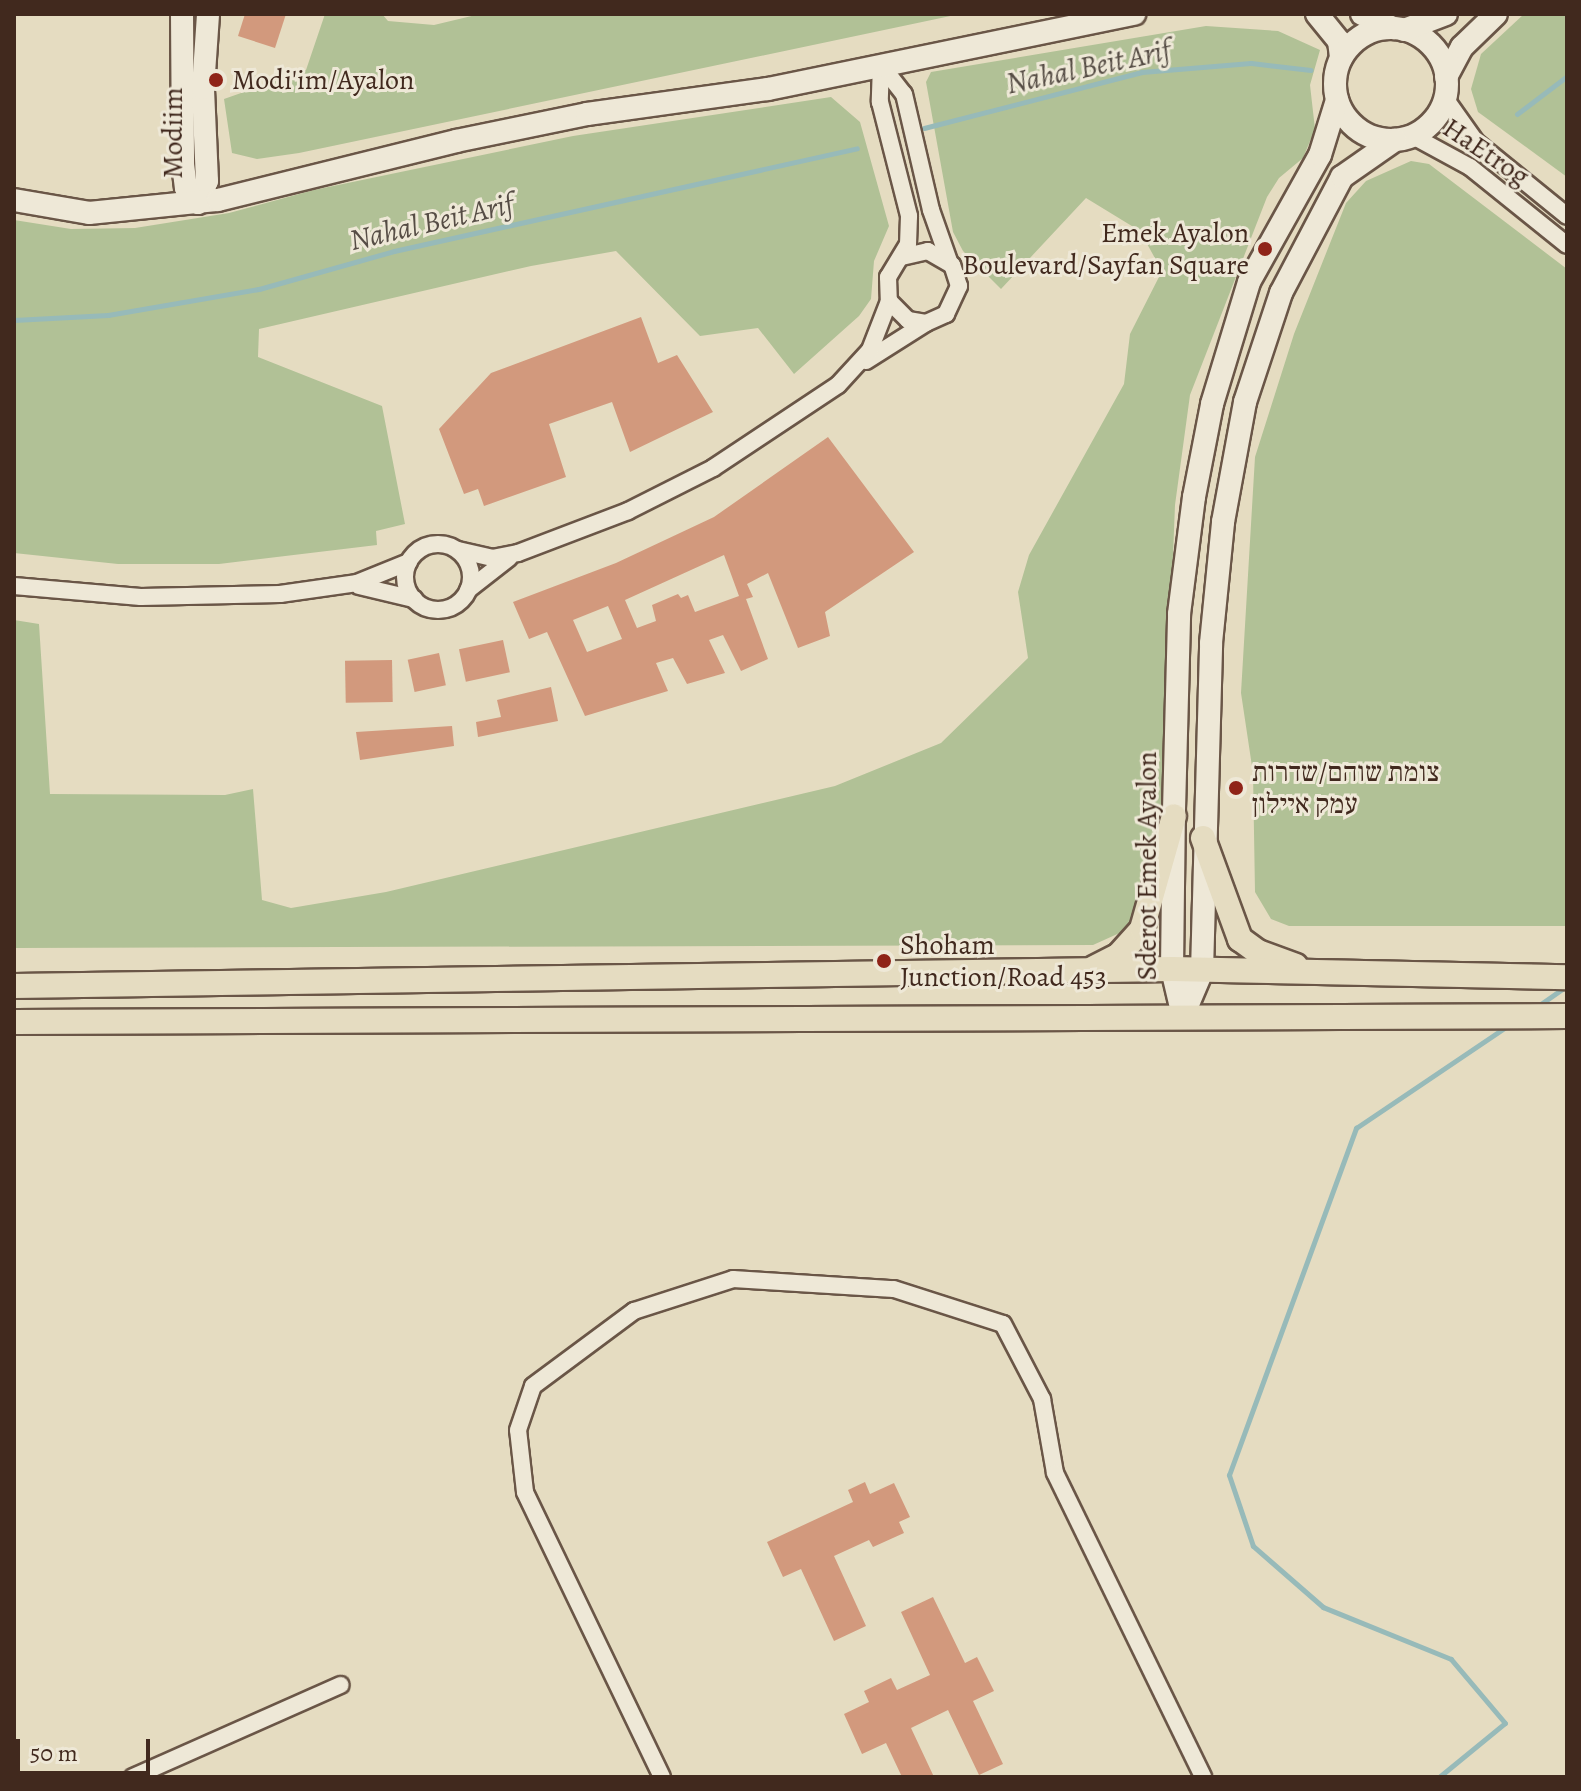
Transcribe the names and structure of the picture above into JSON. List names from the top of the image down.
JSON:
{
  "streets": {
    "main road": ["Modiim", "Sderot Emek Ayalon"],
    "street": ["HaEtrog"]
  },
  "crossings": [
    ["HaEtrog", "Sderot Emek Ayalon"]
  ],
  "water": ["Nahal Beit Arif"],
  "places": [
    "Modi'im/Ayalon",
    "Emek Ayalon Boulevard/Sayfan Square",
    "צומת שוהם/שדרות עמק איילון",
    "Shoham Junction/Road 453"
  ],
  "scale_bar": "50 m"
}
